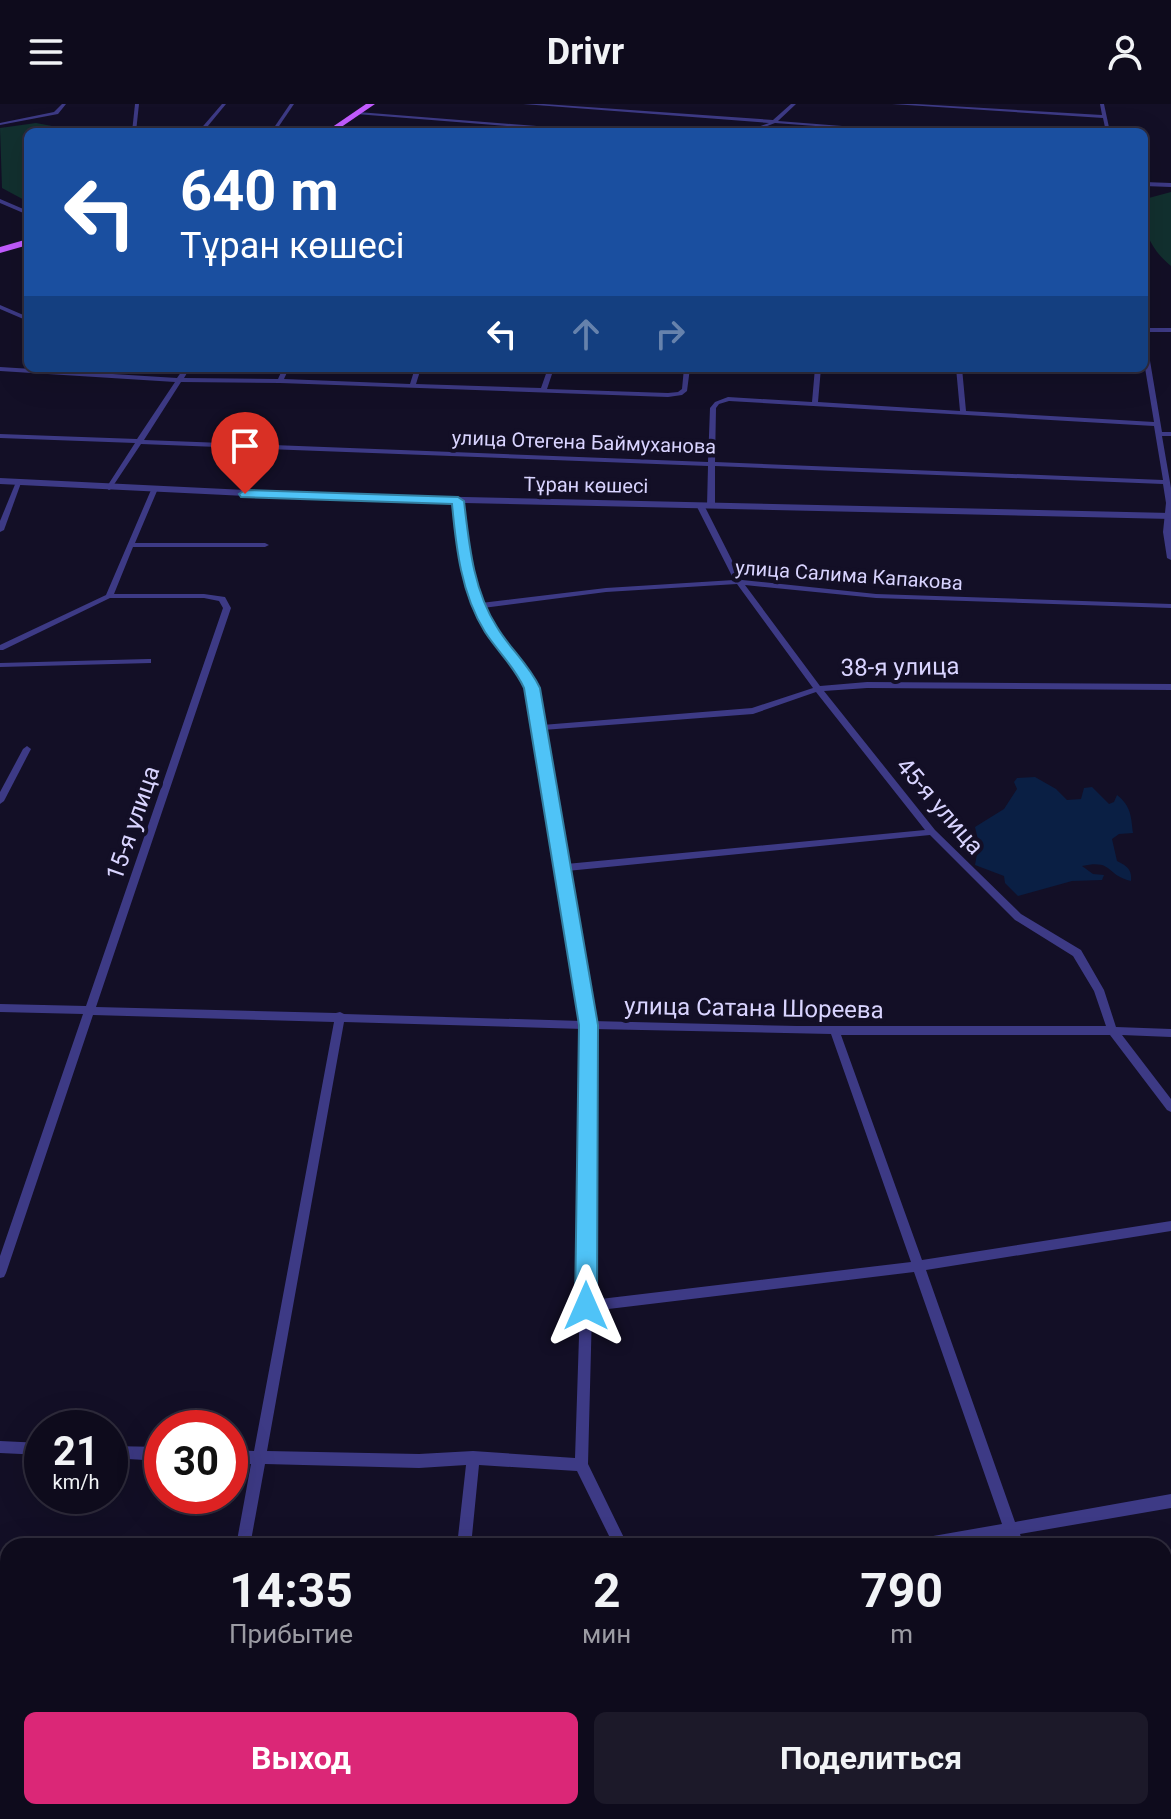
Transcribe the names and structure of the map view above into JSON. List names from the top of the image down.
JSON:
{
  "streets": {
    "street": [
      "улица Отегена Баймуханова",
      "Тұран көшесі",
      "улица Салима Капакова",
      "38-я улица",
      "45-я улица",
      "15-я улица",
      "улица Сатана Шореева"
    ]
  },
  "crossings": [
    ["Тұран көшесі", "45-я улица"],
    ["улица Салима Капакова", "45-я улица"],
    ["38-я улица", "45-я улица"],
    ["45-я улица", "улица Сатана Шореева"],
    ["15-я улица", "улица Сатана Шореева"]
  ],
  "page": {
    "header": "Drivr",
    "turn": ["640 m", "Тұран көшесі"],
    "speed": "21 km/h",
    "limit": "30",
    "eta": [
      "14:35",
      "Прибытие",
      "2",
      "мин",
      "790",
      "m"
    ],
    "buttons": ["Выход", "Поделиться"]
  }
}
